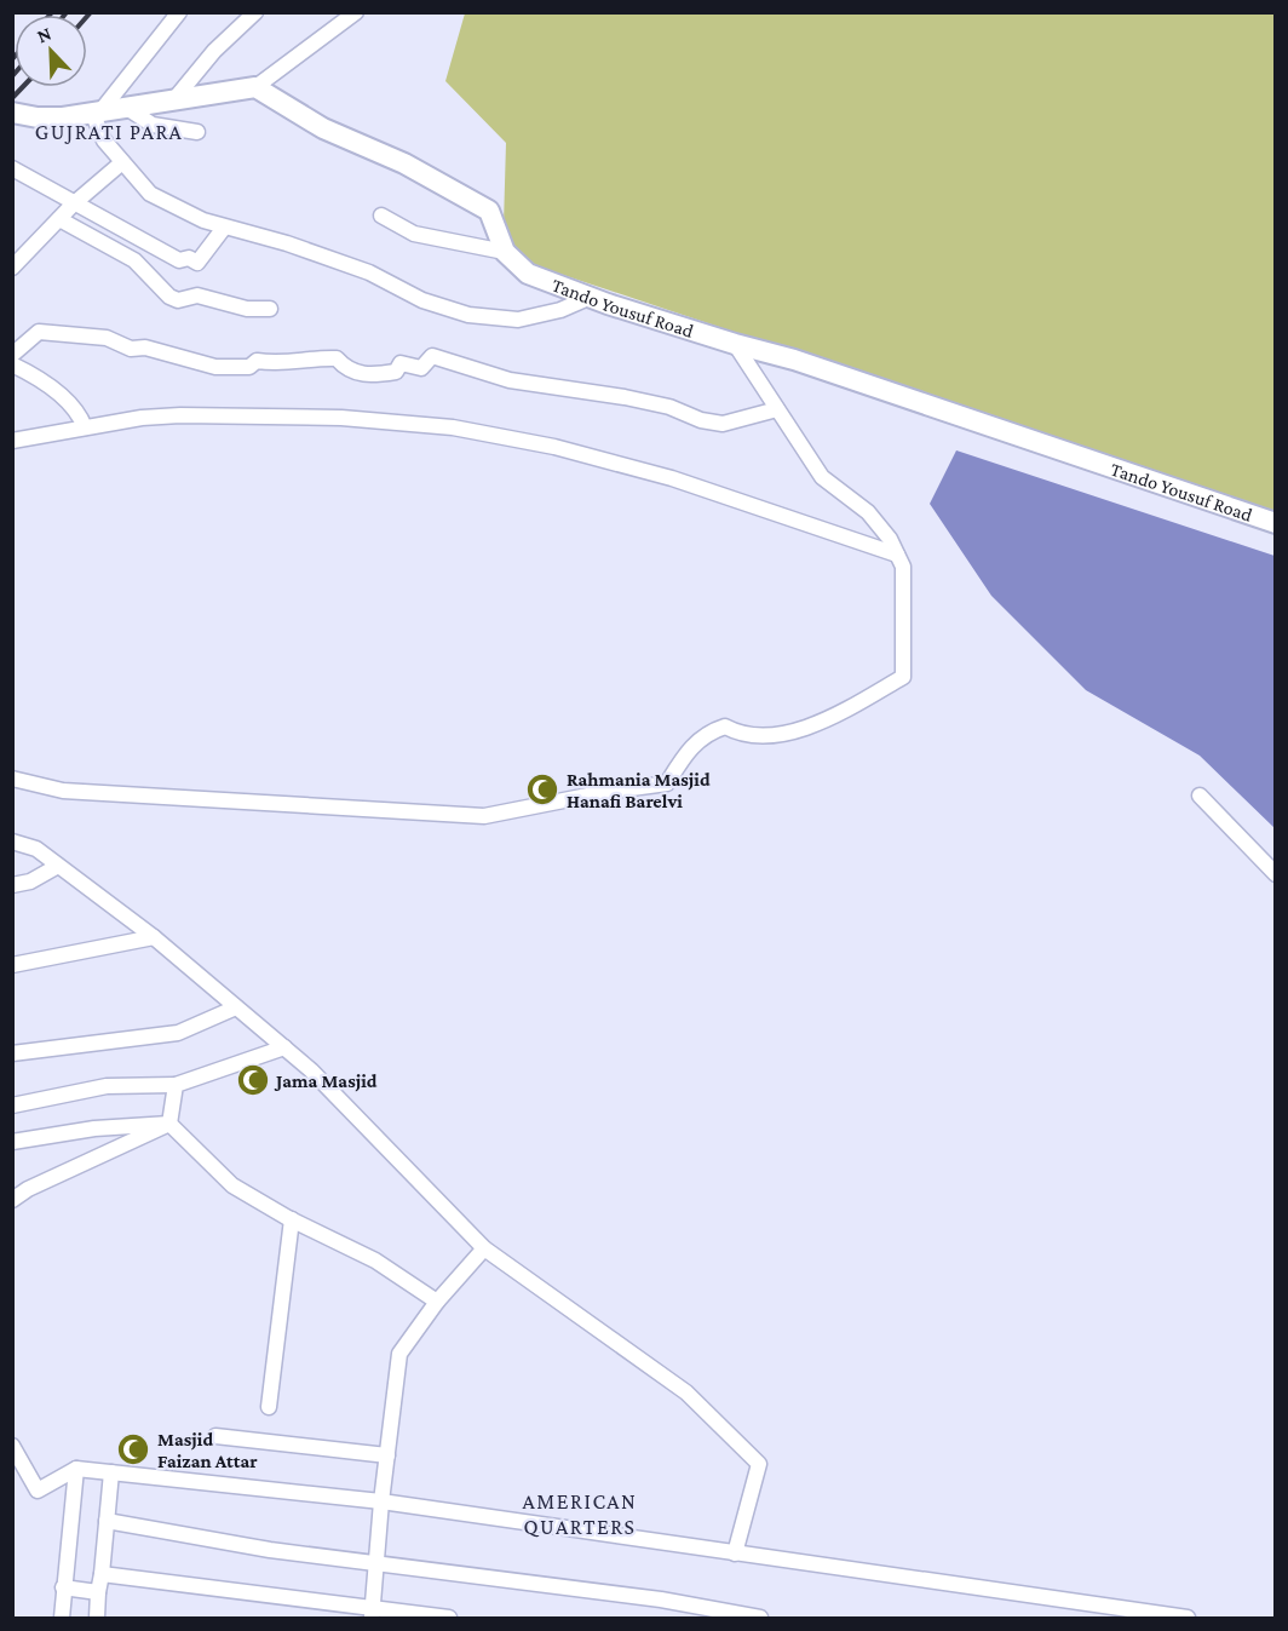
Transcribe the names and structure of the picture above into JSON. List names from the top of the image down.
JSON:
{
  "streets": {
    "street": ["Tando Yousuf Road"]
  },
  "districts": ["GUJRATI PARA", "AMERICAN QUARTERS"],
  "places": {
    "mosque": ["Rahmania Masjid Hanafi Barelvi", "Jama Masjid", "Masjid Faizan Attar"]
  },
  "north": "top left"
}
